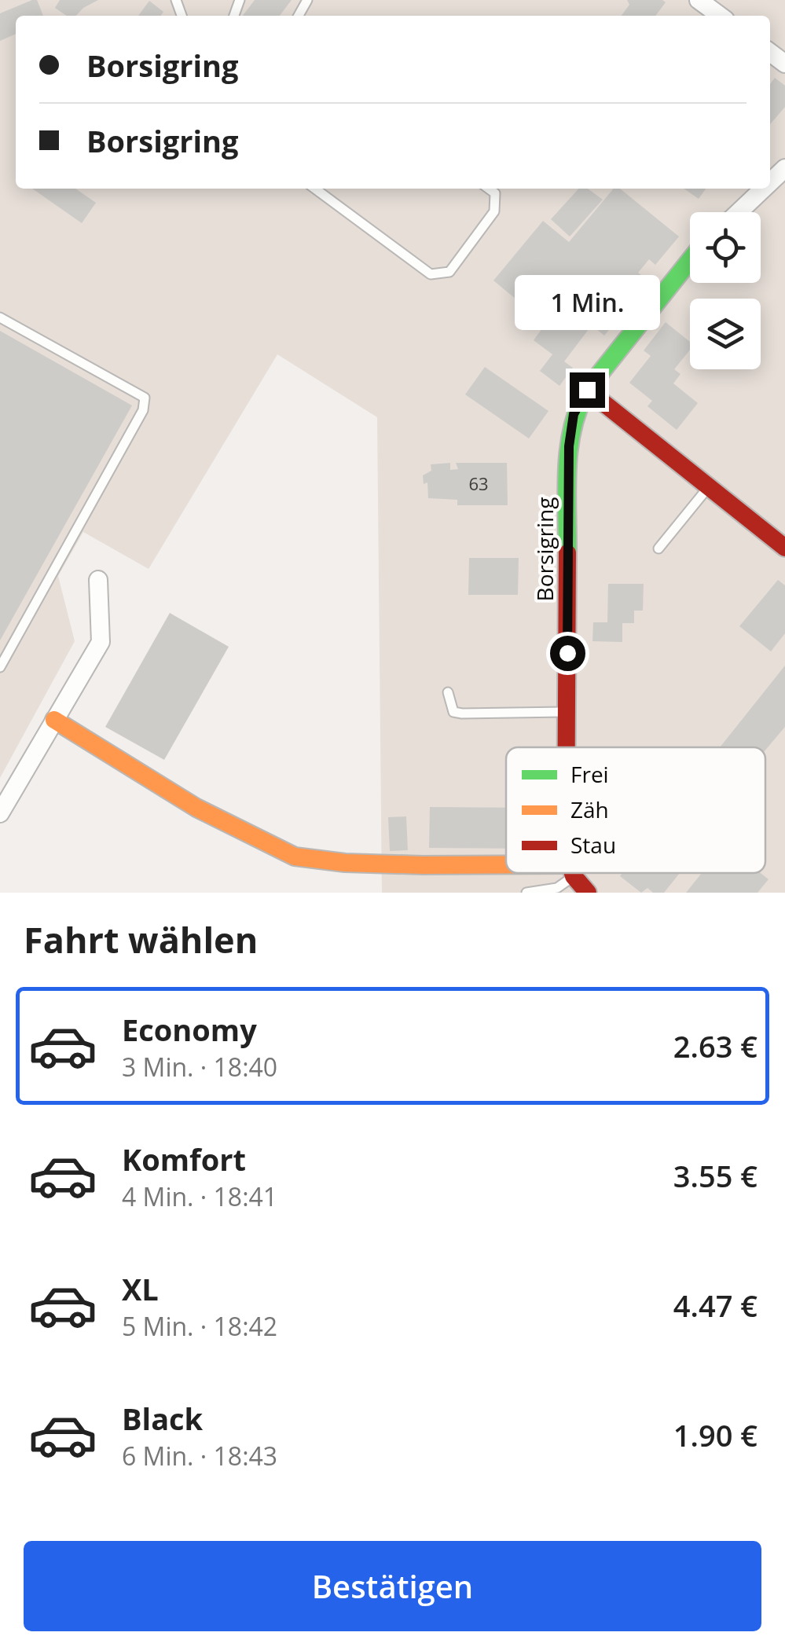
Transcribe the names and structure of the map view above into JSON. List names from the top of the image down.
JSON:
{
  "streets": {
    "street": ["Borsigring"]
  },
  "house_numbers": ["63"],
  "legend": ["Frei", "Zäh", "Stau"],
  "page": {
    "banner": ["Borsigring", "Borsigring"],
    "bubble": "1 Min.",
    "heading": "Fahrt wählen",
    "list": [
      {
        "name": "Economy",
        "note": "3 Min. · 18:40",
        "value": "2.63 €"
      },
      {
        "name": "Komfort",
        "note": "4 Min. · 18:41",
        "value": "3.55 €"
      },
      {
        "name": "XL",
        "note": "5 Min. · 18:42",
        "value": "4.47 €"
      },
      {
        "name": "Black",
        "note": "6 Min. · 18:43",
        "value": "1.90 €"
      }
    ],
    "buttons": "Bestätigen"
  }
}
